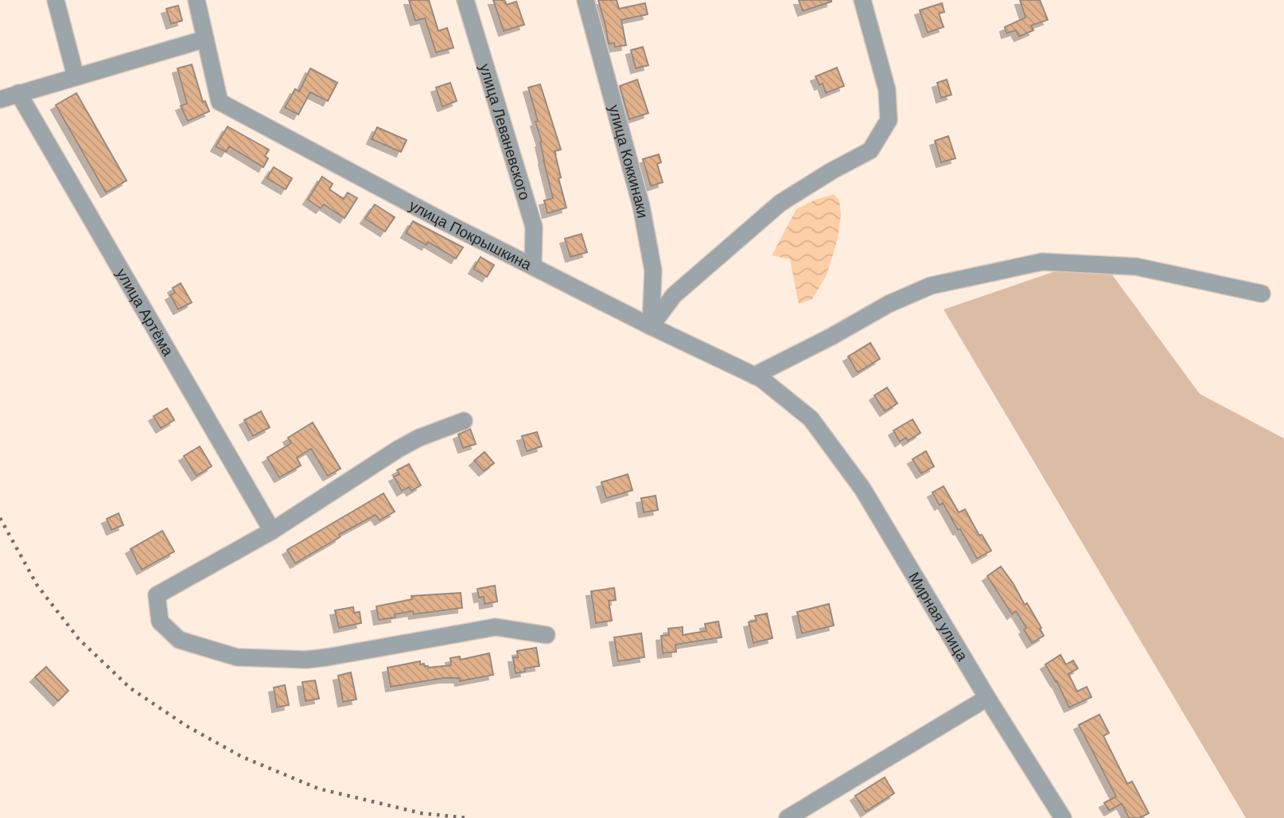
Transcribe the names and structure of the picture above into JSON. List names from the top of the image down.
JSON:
{
  "streets": {
    "street": [
      "улица Леваневского",
      "улица Коккинаки",
      "улица Покрышкина",
      "улица Артёма",
      "Мирная улица"
    ]
  },
  "crossings": [
    ["улица Леваневского", "улица Покрышкина"],
    ["улица Коккинаки", "улица Покрышкина"],
    ["улица Покрышкина", "Мирная улица"]
  ]
}
